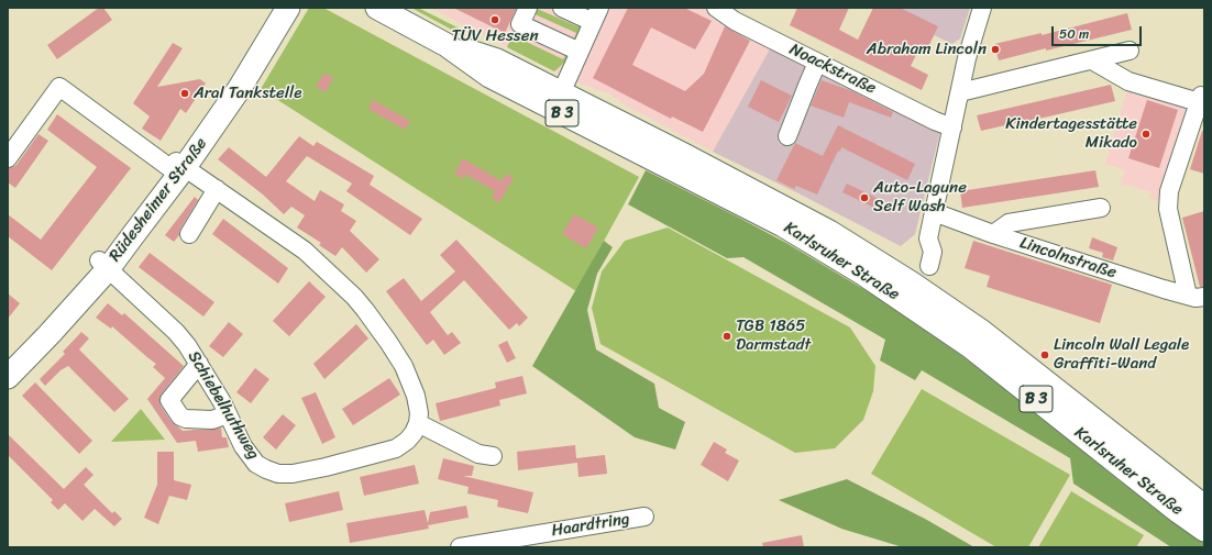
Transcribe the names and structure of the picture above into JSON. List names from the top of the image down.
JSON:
{
  "streets": {
    "main road": ["B 3", "Rüdesheimer Straße", "Karlsruher Straße"],
    "street": [
      "Noackstraße",
      "Lincolnstraße",
      "Schiebelhuthweg",
      "Haardtring"
    ]
  },
  "crossings": [
    ["Rüdesheimer Straße", "Schiebelhuthweg"]
  ],
  "places": [
    "TÜV Hessen",
    "Abraham Lincoln",
    "Aral Tankstelle",
    "Kindertagesstätte Mikado",
    "Auto-Lagune Self Wash",
    "TGB 1865 Darmstadt",
    "Lincoln Wall Legale Graffiti-Wand"
  ],
  "scale_bar": "50 m"
}
